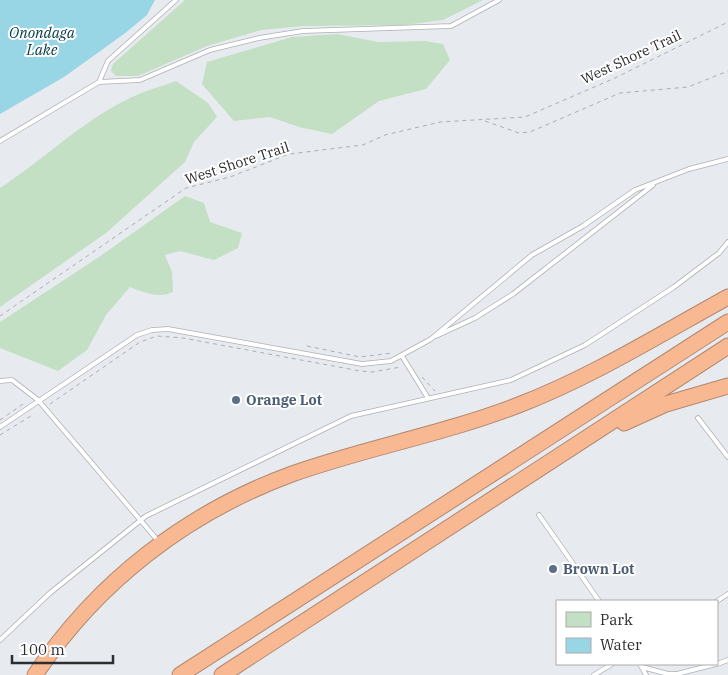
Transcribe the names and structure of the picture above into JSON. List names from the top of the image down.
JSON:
{
  "streets": {
    "path": ["West Shore Trail"]
  },
  "water": ["Onondaga Lake"],
  "places": ["Orange Lot", "Brown Lot"],
  "legend": ["Park", "Water"],
  "scale_bar": "100 m"
}
